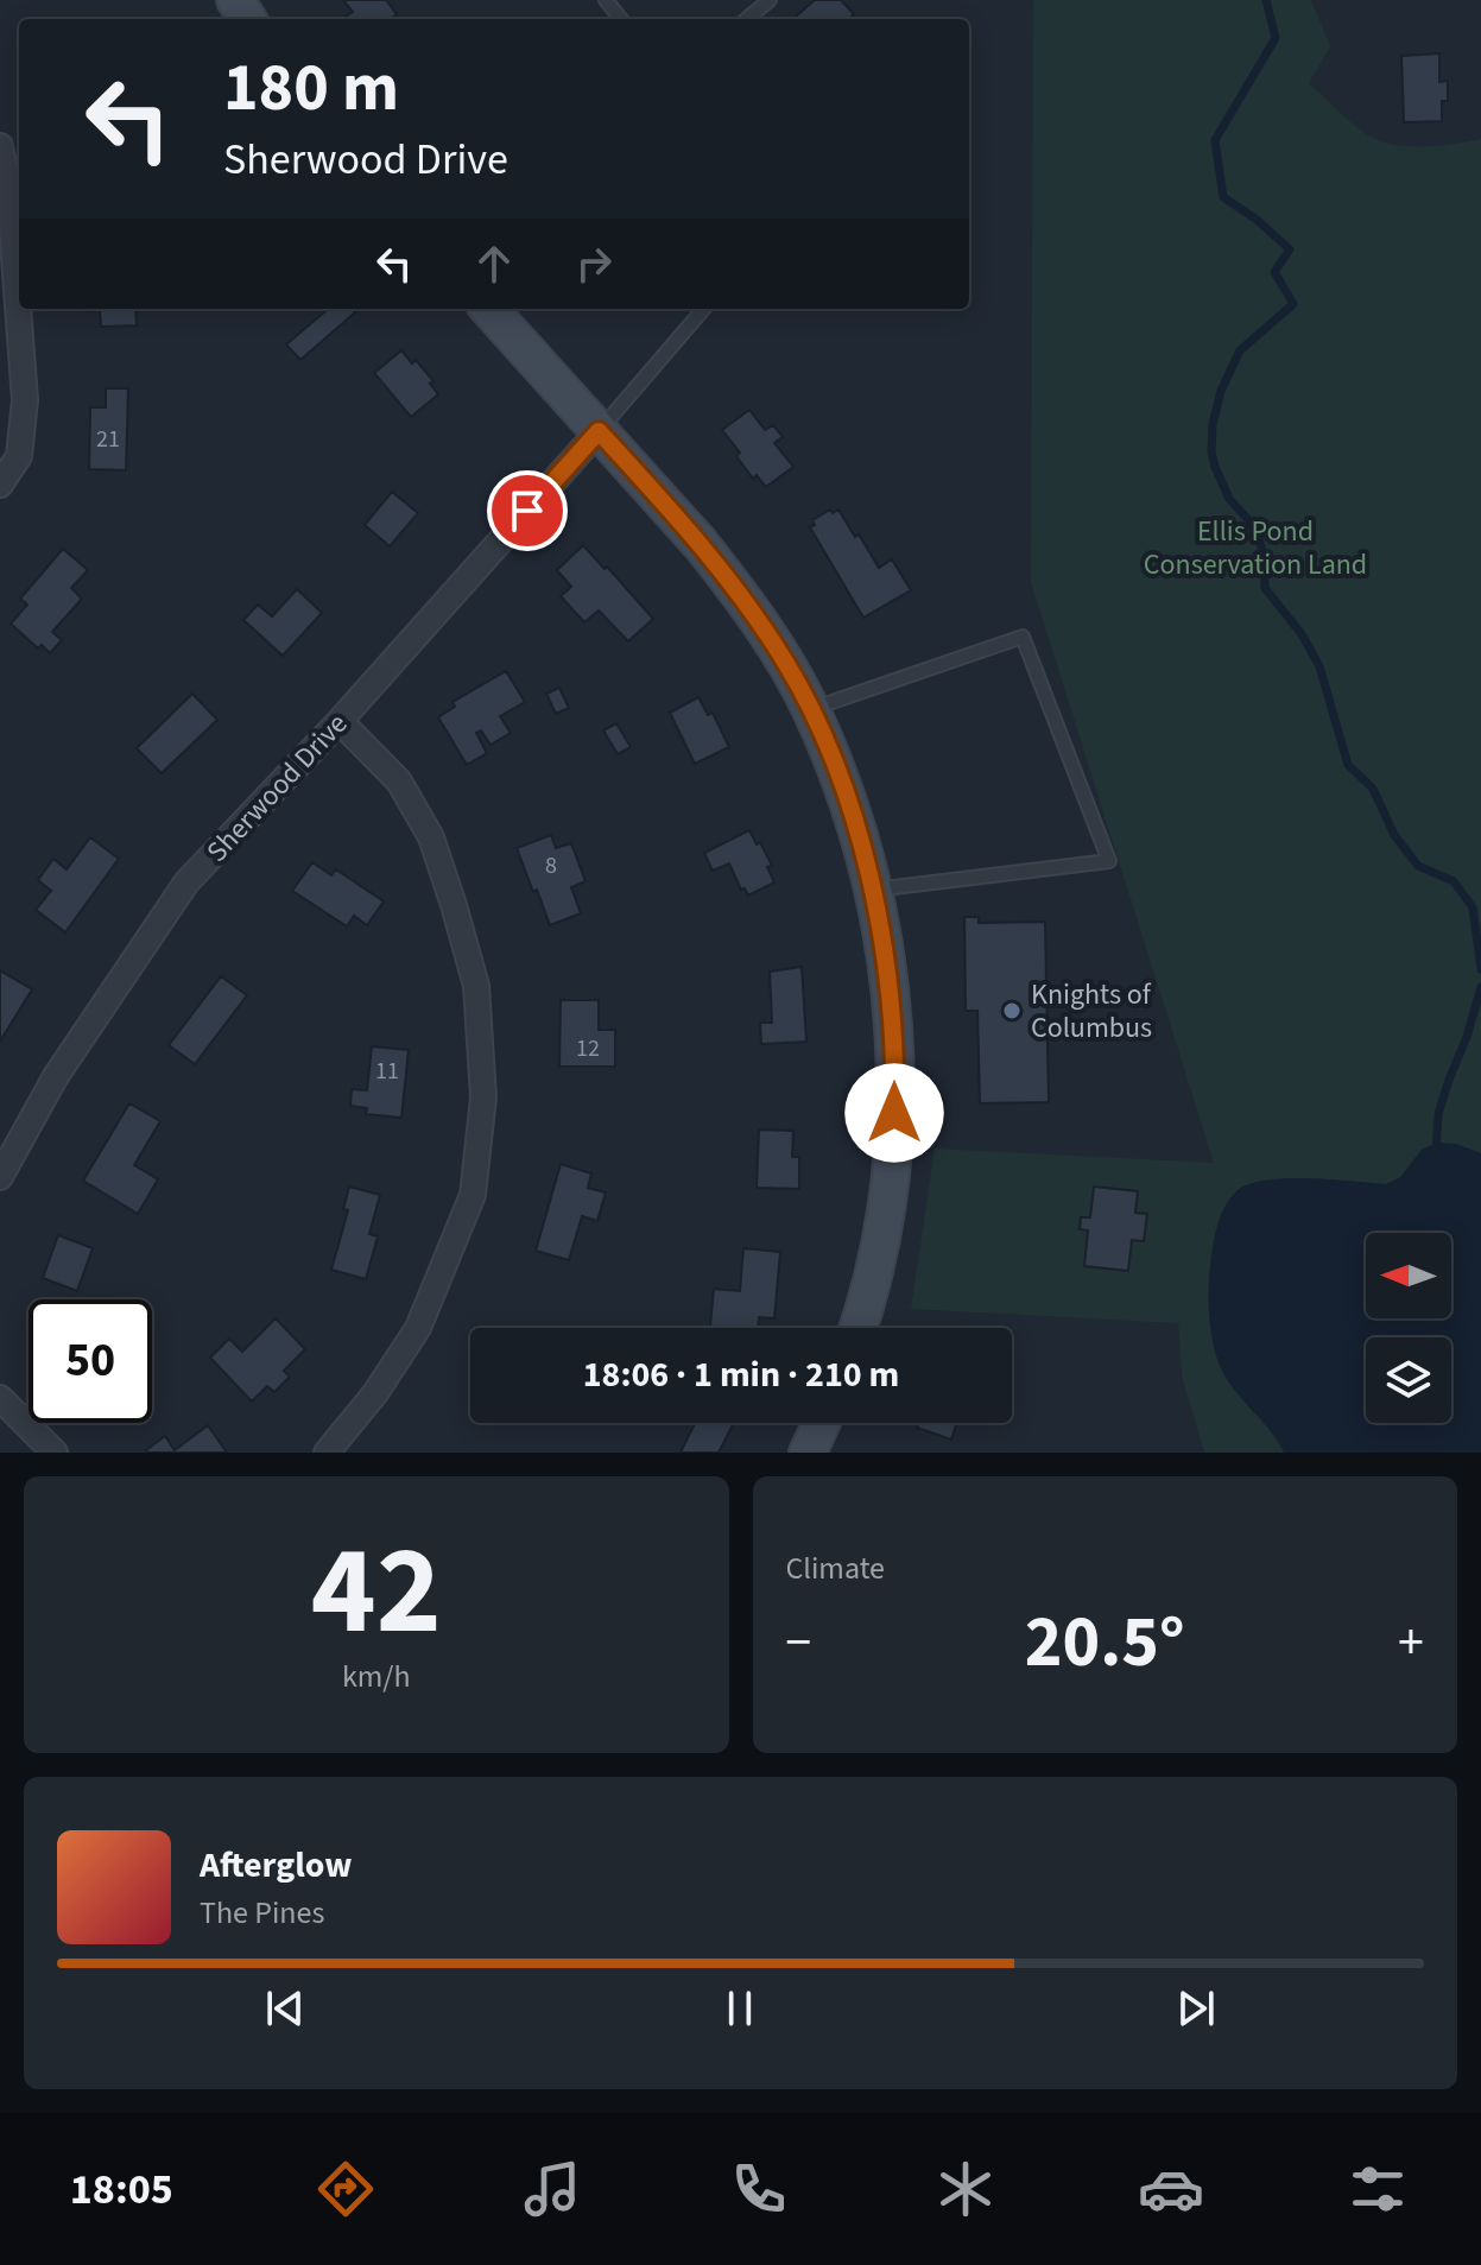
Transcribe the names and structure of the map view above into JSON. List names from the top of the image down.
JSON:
{
  "streets": {
    "street": ["Sherwood Drive"]
  },
  "parks": ["Ellis Pond Conservation Land"],
  "places": ["Knights of Columbus"],
  "house_numbers": [
    "21",
    "8",
    "12",
    "11"
  ],
  "north": "left",
  "page": {
    "turn": ["180 m", "Sherwood Drive"],
    "limit": "50",
    "trip": "18:06 · 1 min · 210 m",
    "tile": [
      ["42", "km/h"],
      "Climate"
    ],
    "heat": ["−", "20.5°", "+"],
    "song": ["Afterglow", "The Pines"],
    "tabs": "18:05"
  }
}
